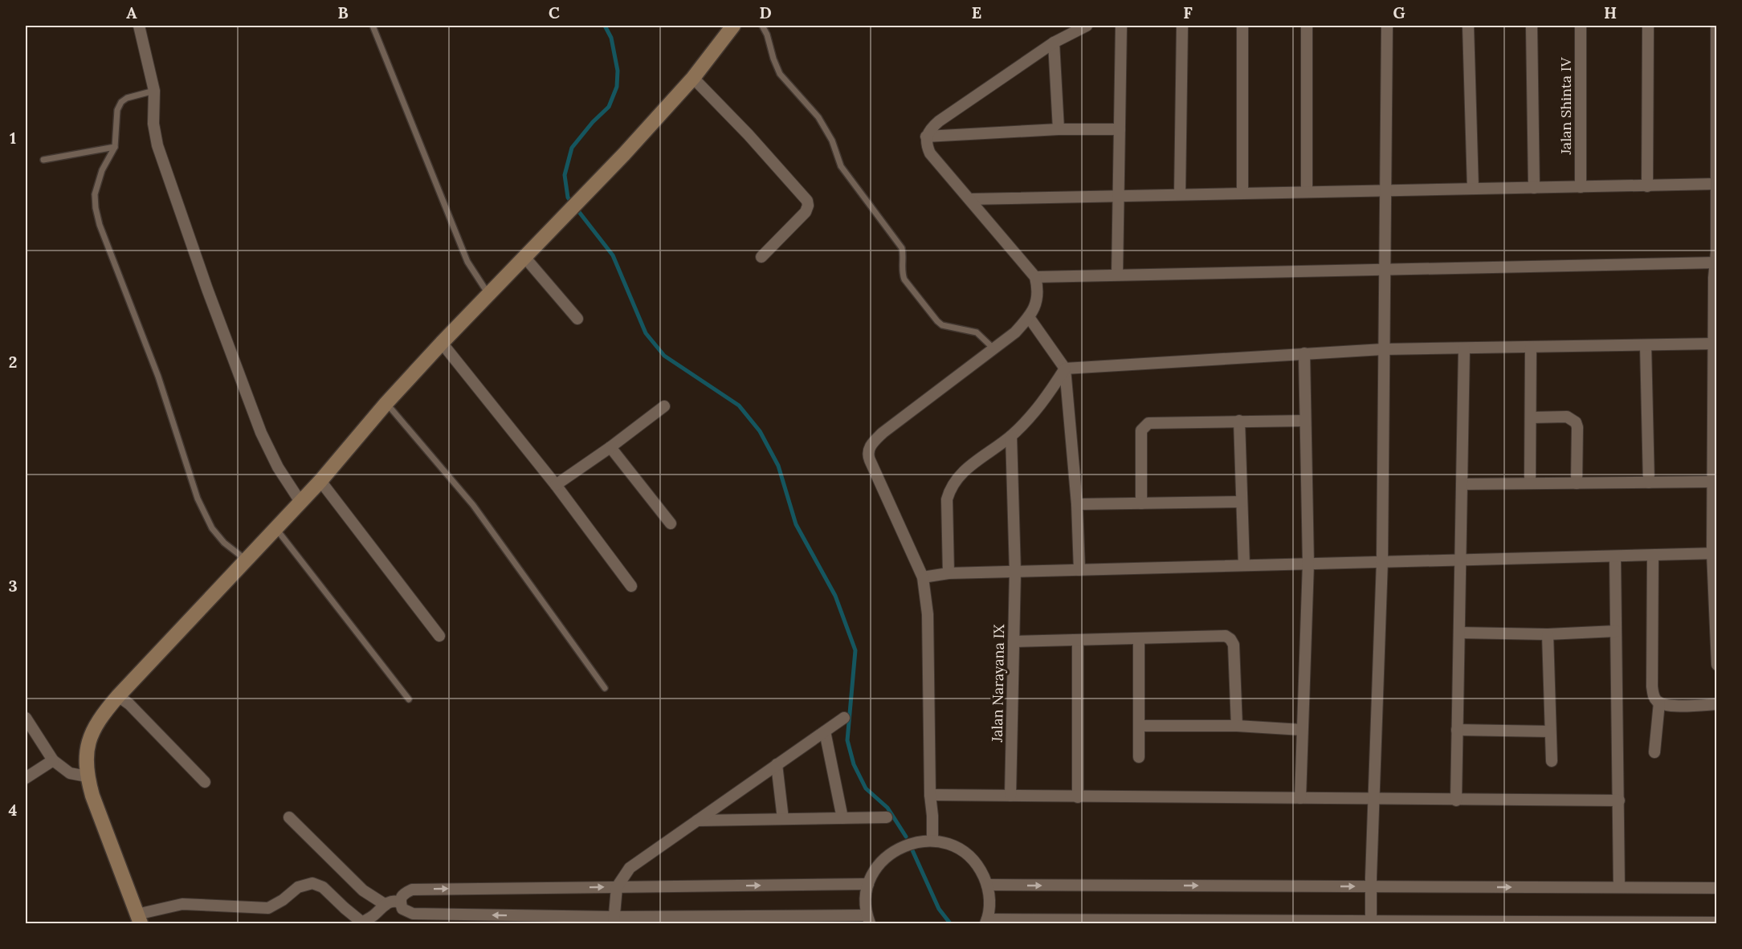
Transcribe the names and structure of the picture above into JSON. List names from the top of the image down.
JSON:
{
  "streets": {
    "street": ["Jalan Shinta IV", "Jalan Narayana IX"]
  },
  "grid": {
    "columns": [
      "A",
      "B",
      "C",
      "D",
      "E",
      "F",
      "G",
      "H"
    ],
    "rows": [
      "1",
      "2",
      "3",
      "4"
    ]
  }
}
